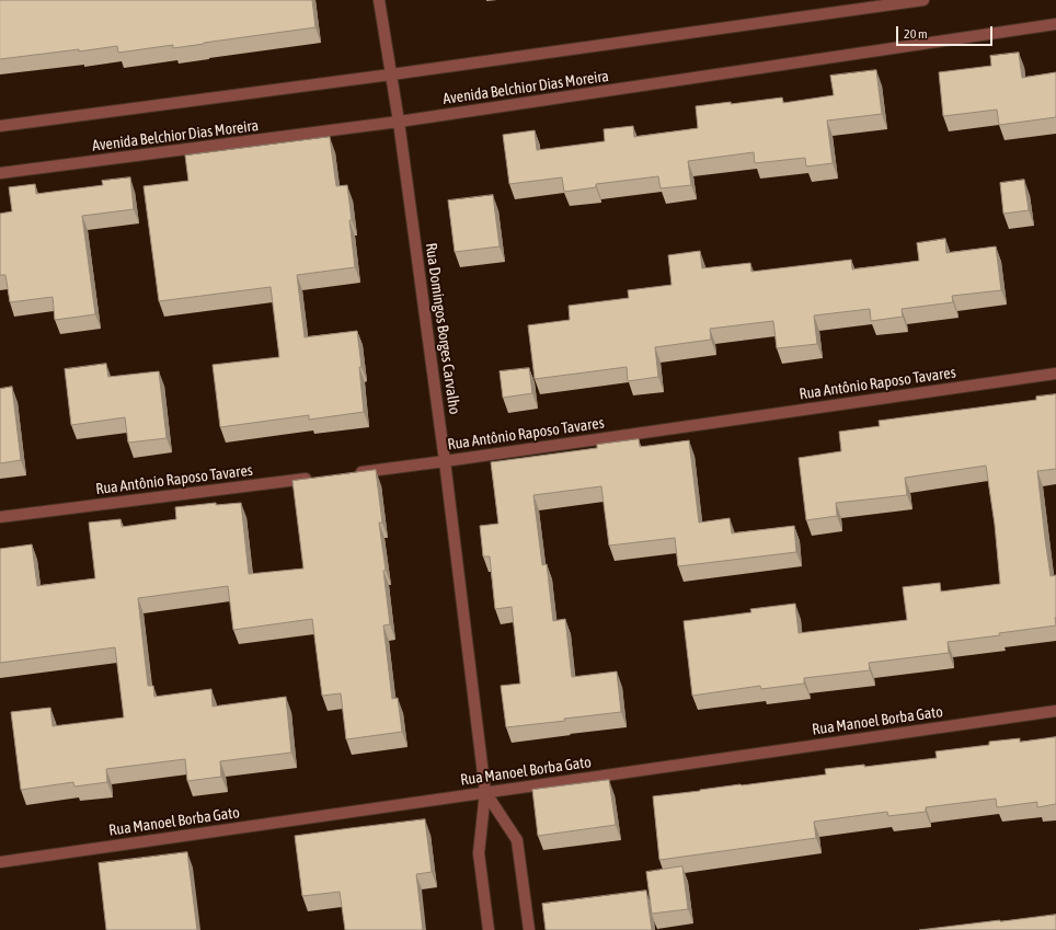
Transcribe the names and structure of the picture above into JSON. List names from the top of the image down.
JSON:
{
  "streets": {
    "street": [
      "Avenida Belchior Dias Moreira",
      "Rua Domingos Borges Carvalho",
      "Rua Antônio Raposo Tavares",
      "Rua Manoel Borba Gato"
    ]
  },
  "crossings": [
    ["Avenida Belchior Dias Moreira", "Rua Domingos Borges Carvalho"],
    ["Rua Domingos Borges Carvalho", "Rua Antônio Raposo Tavares"],
    ["Rua Domingos Borges Carvalho", "Rua Manoel Borba Gato"]
  ],
  "scale_bar": "20 m"
}
